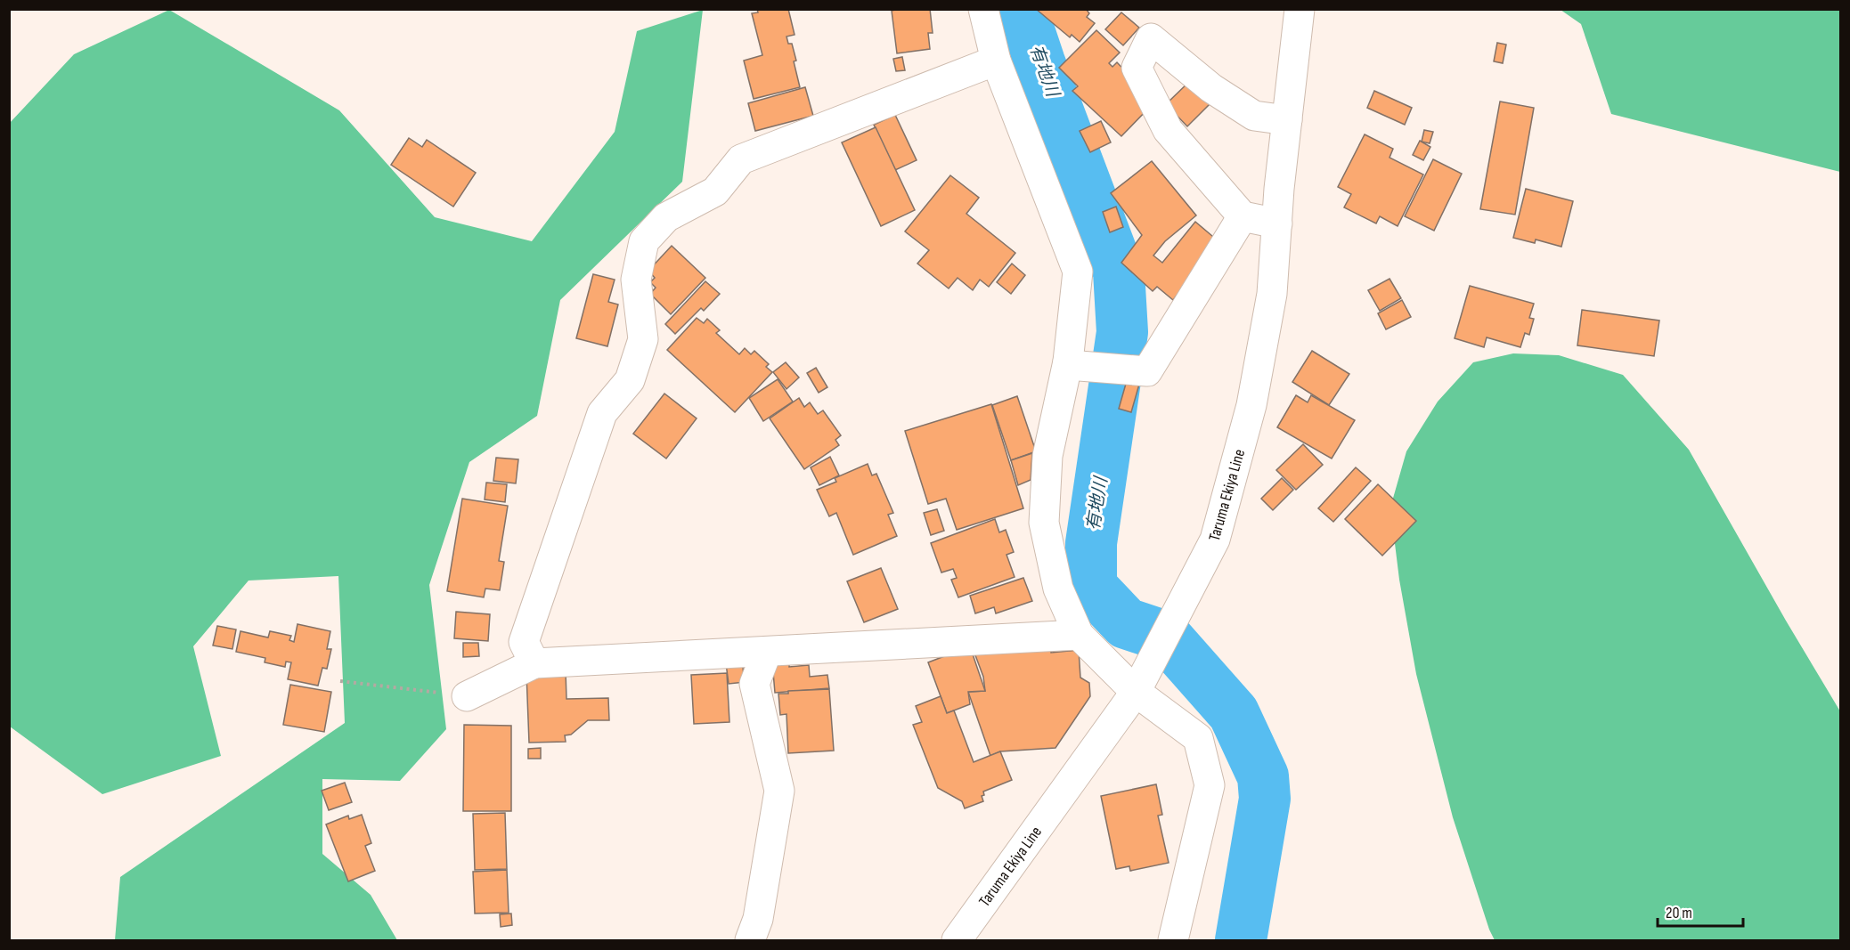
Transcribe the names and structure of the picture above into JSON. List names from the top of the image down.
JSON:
{
  "streets": {
    "street": ["Taruma Ekiya Line"]
  },
  "water": ["有地川"],
  "scale_bar": "20 m"
}
